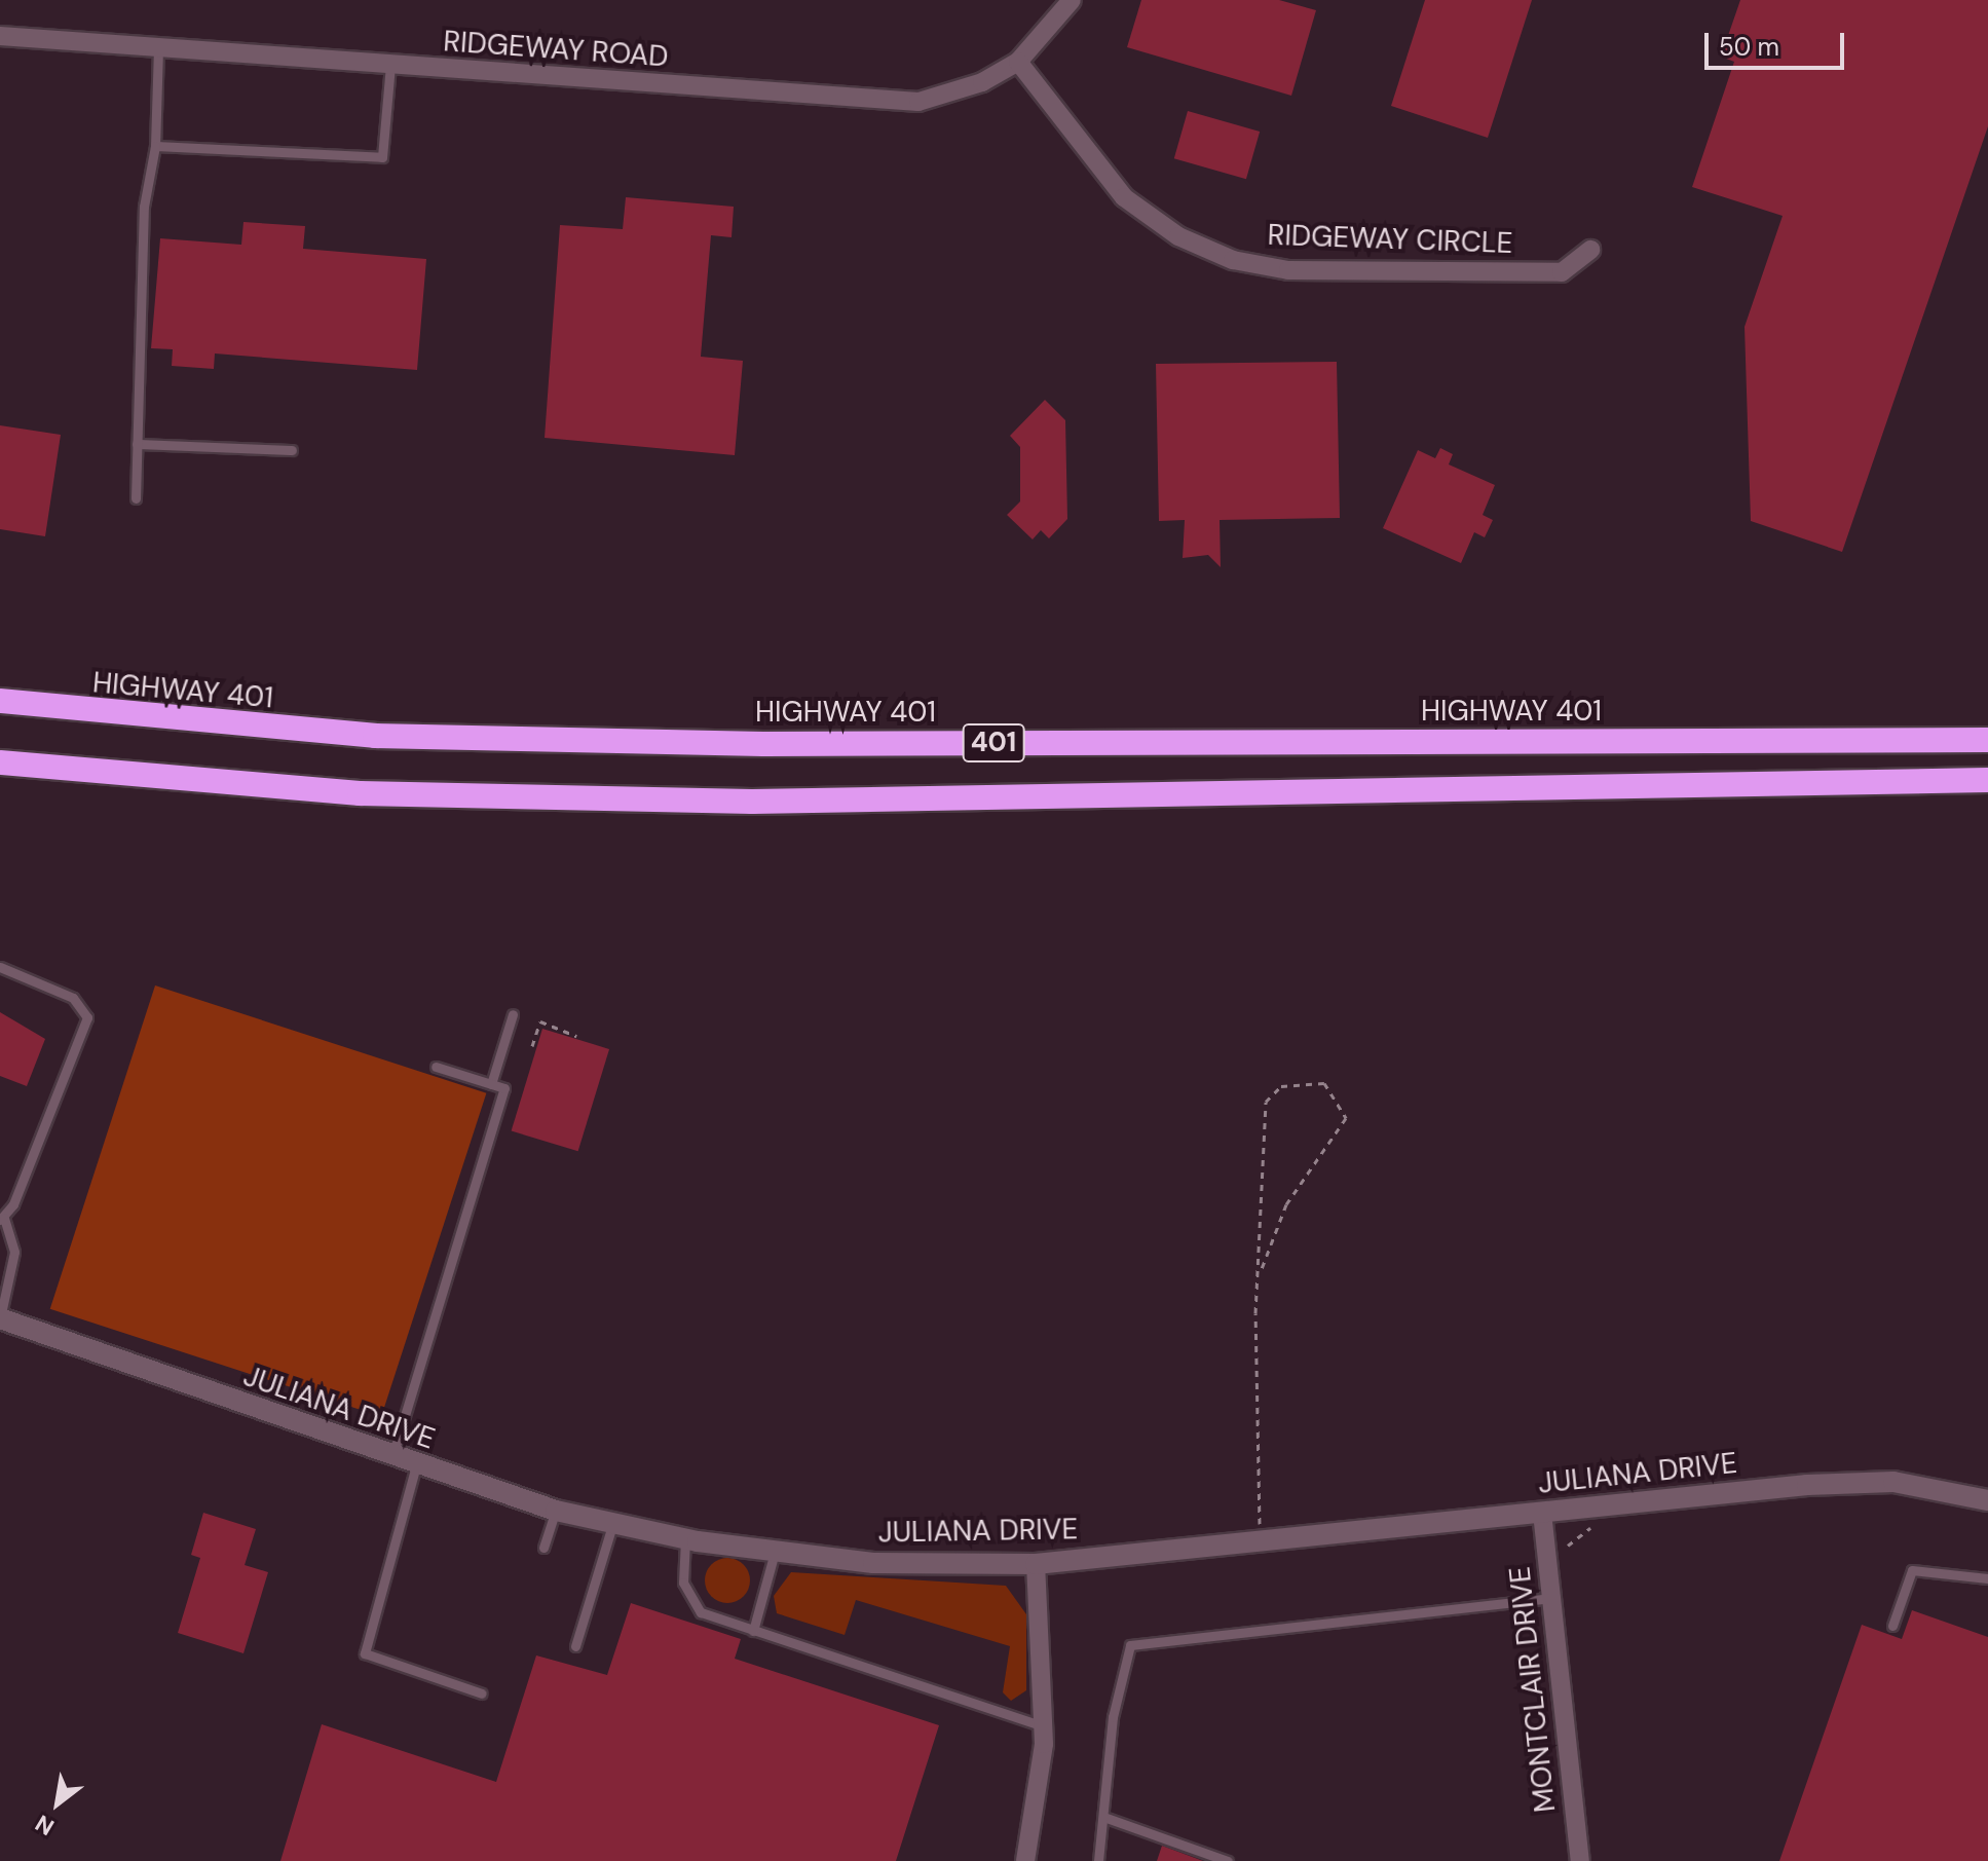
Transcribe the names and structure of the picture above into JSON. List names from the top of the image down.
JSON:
{
  "streets": {
    "highway": ["HIGHWAY 401", "401"],
    "street": [
      "RIDGEWAY ROAD",
      "RIDGEWAY CIRCLE",
      "JULIANA DRIVE",
      "MONTCLAIR DRIVE"
    ]
  },
  "crossings": [
    ["RIDGEWAY ROAD", "RIDGEWAY CIRCLE"],
    ["JULIANA DRIVE", "MONTCLAIR DRIVE"]
  ],
  "scale_bar": "50 m",
  "north": "bottom left"
}
